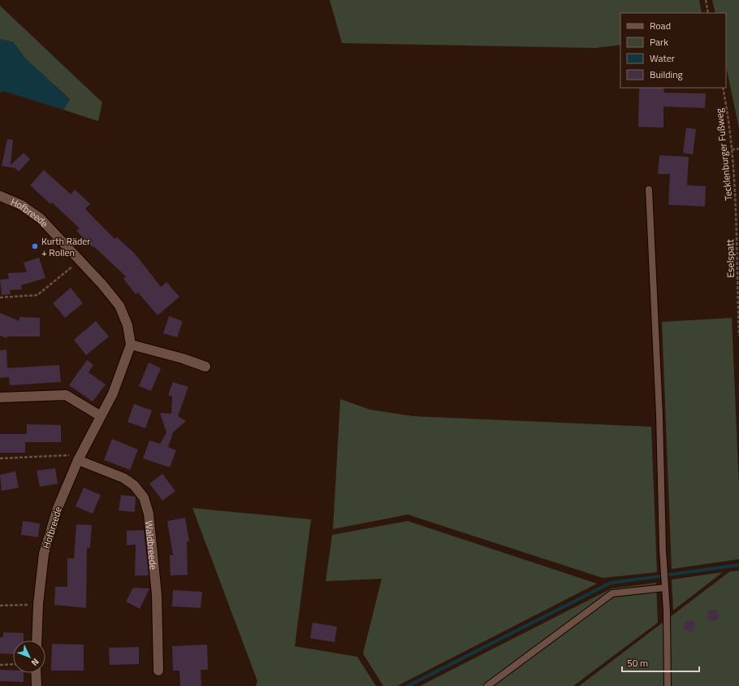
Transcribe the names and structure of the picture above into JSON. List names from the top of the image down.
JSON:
{
  "streets": {
    "street": ["Hofbreede", "Waldbreede"],
    "path": ["Tecklenburger Fußweg", "Eselspatt"]
  },
  "crossings": [
    ["Tecklenburger Fußweg", "Eselspatt"],
    ["Hofbreede", "Waldbreede"]
  ],
  "places": ["Kurth Räder + Rollen"],
  "legend": [
    "Road",
    "Park",
    "Water",
    "Building"
  ],
  "scale_bar": "50 m",
  "north": "bottom right"
}
